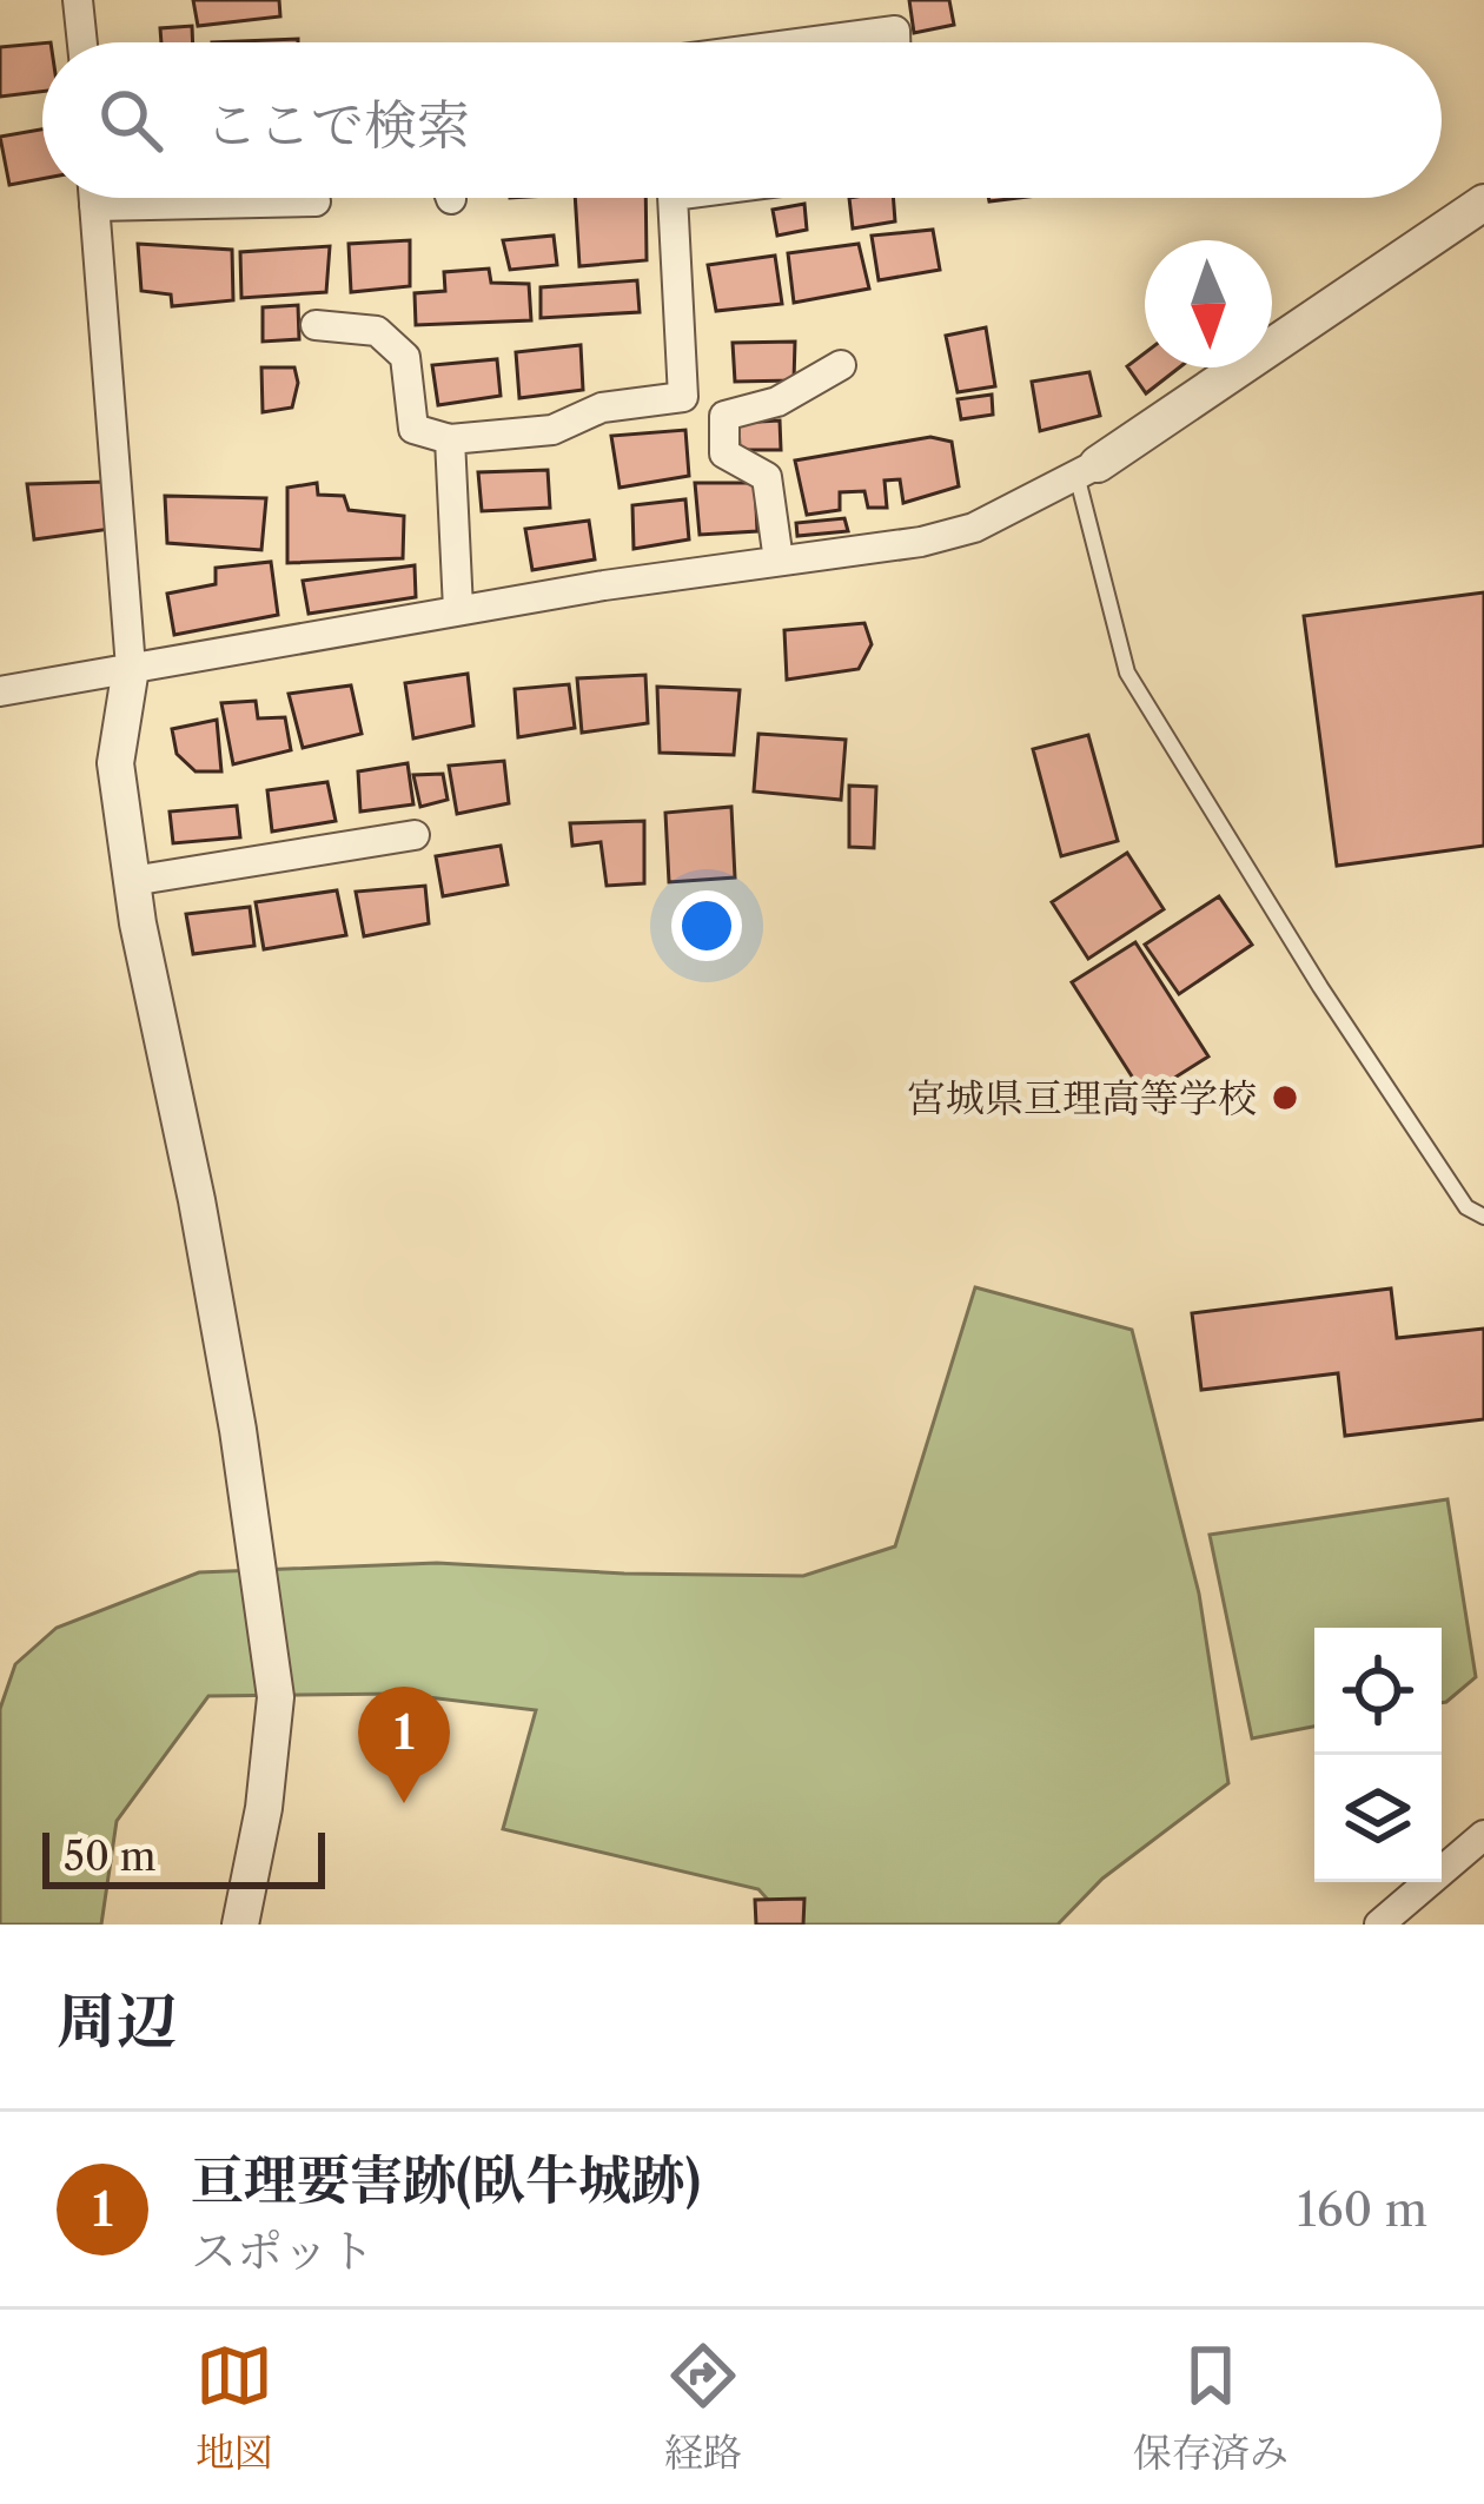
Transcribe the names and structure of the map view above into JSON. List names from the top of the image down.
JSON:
{
  "places": ["宮城県亘理高等学校"],
  "scale_bar": "50 m",
  "north": "bottom",
  "page": {
    "search": "ここで検索",
    "pins": "1",
    "scale": "50 m",
    "heading": "周辺",
    "list": [
      {
        "mark": "1",
        "name": "亘理要害跡(臥牛城跡)",
        "note": "スポット",
        "value": "160 m"
      }
    ],
    "nav": ["地図", "経路", "保存済み"]
  }
}
